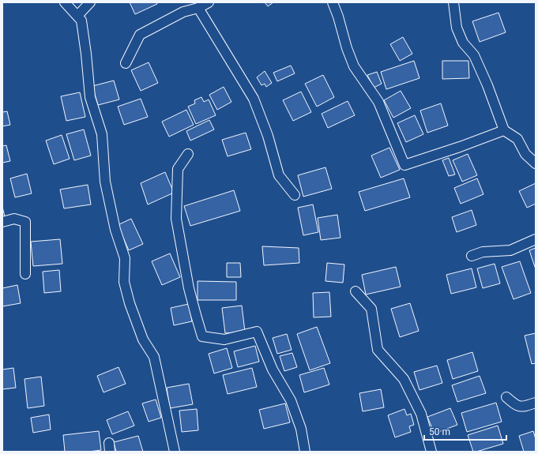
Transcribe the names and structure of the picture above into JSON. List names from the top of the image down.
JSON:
{
  "scale_bar": "50 m"
}
